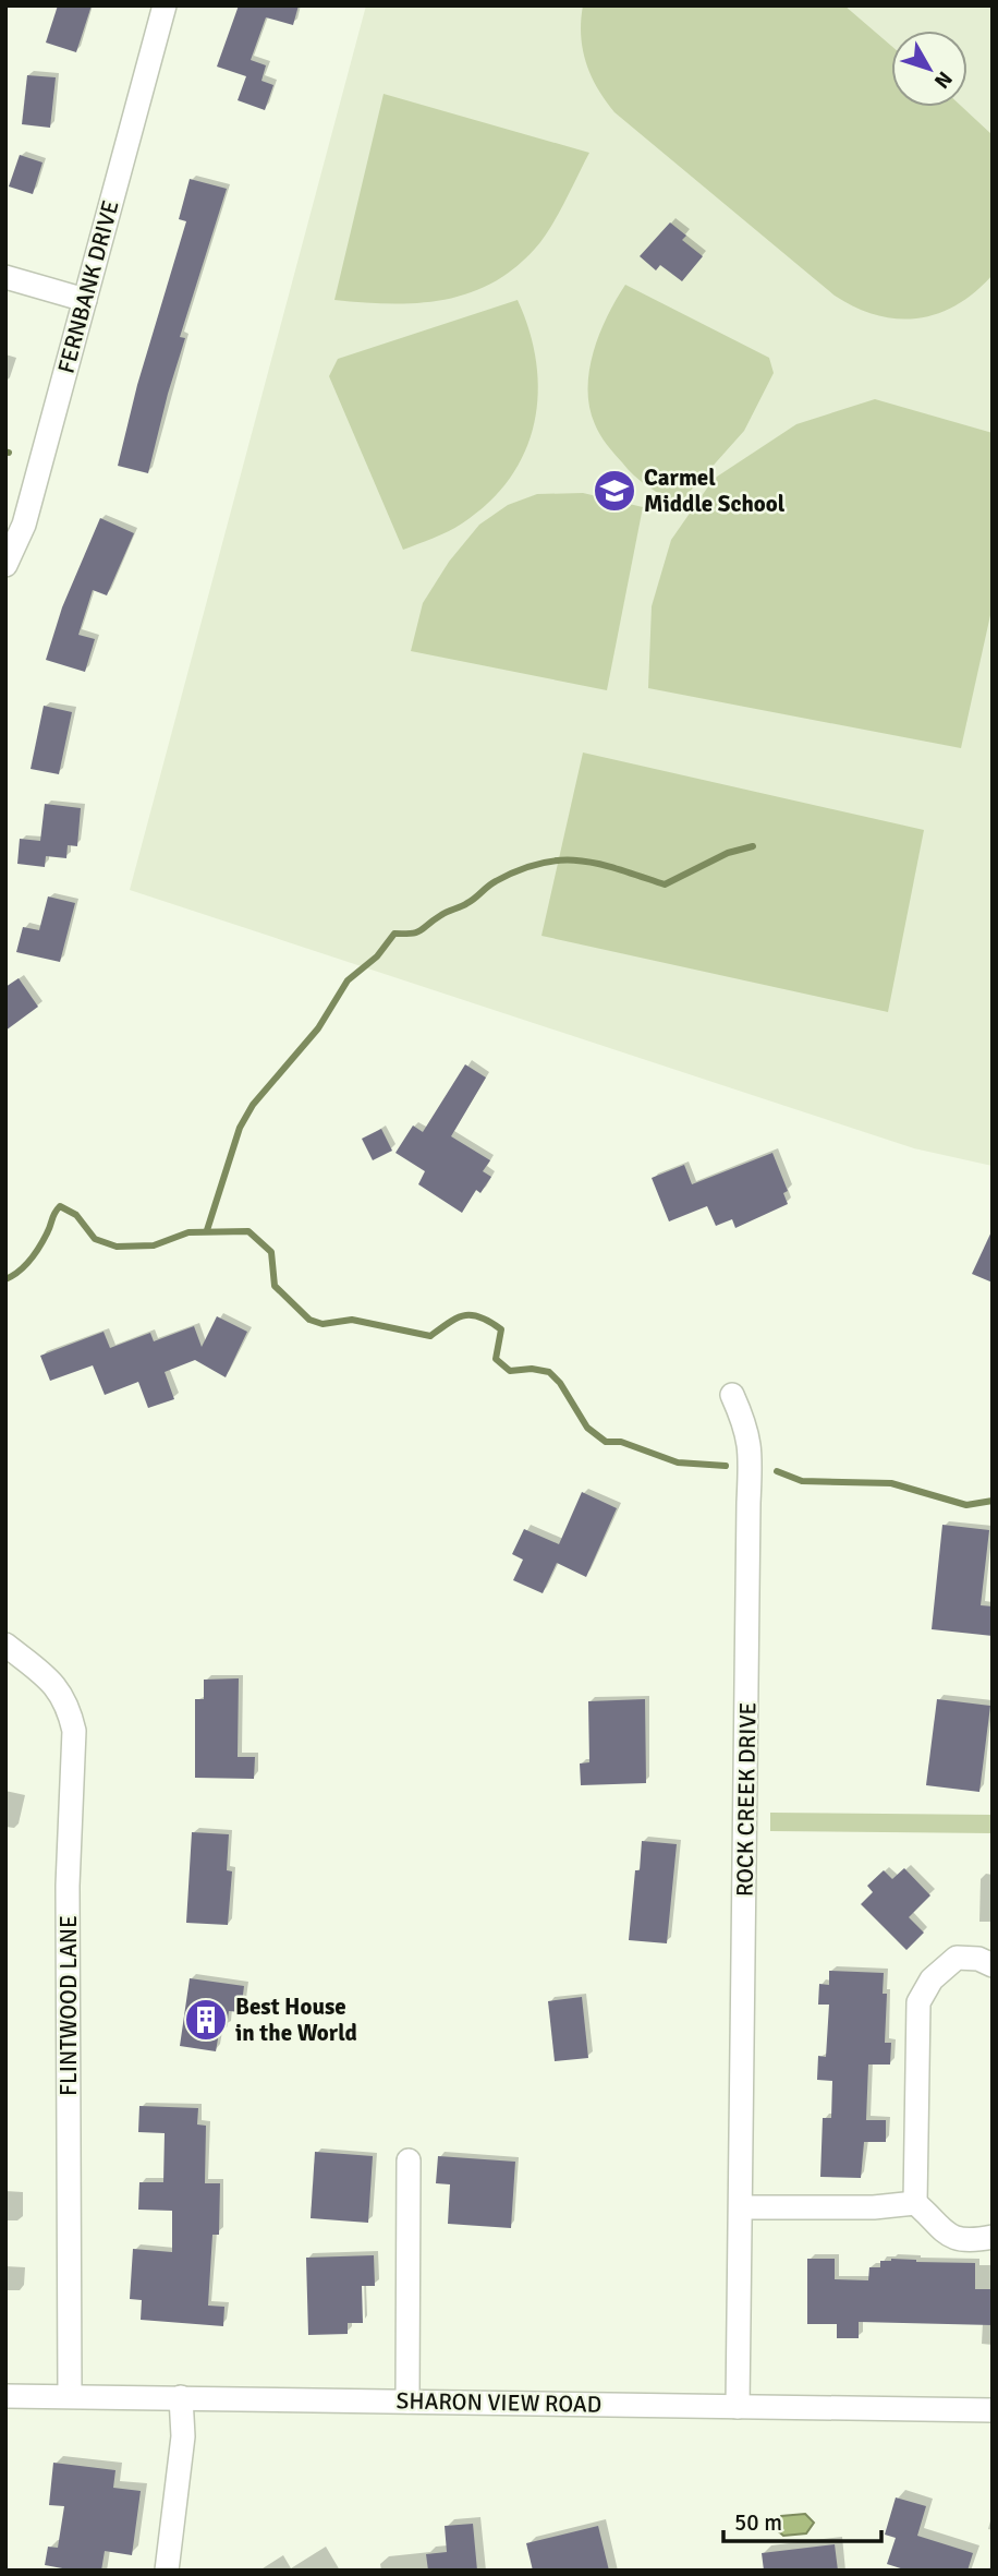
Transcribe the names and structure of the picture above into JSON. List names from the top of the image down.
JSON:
{
  "streets": {
    "street": [
      "FERNBANK DRIVE",
      "ROCK CREEK DRIVE",
      "FLINTWOOD LANE",
      "SHARON VIEW ROAD"
    ]
  },
  "crossings": [
    ["ROCK CREEK DRIVE", "SHARON VIEW ROAD"],
    ["FLINTWOOD LANE", "SHARON VIEW ROAD"]
  ],
  "places": {
    "school or university": ["Carmel Middle School"],
    "building": ["Best House in the World"]
  },
  "scale_bar": "50 m",
  "north": "bottom right"
}
